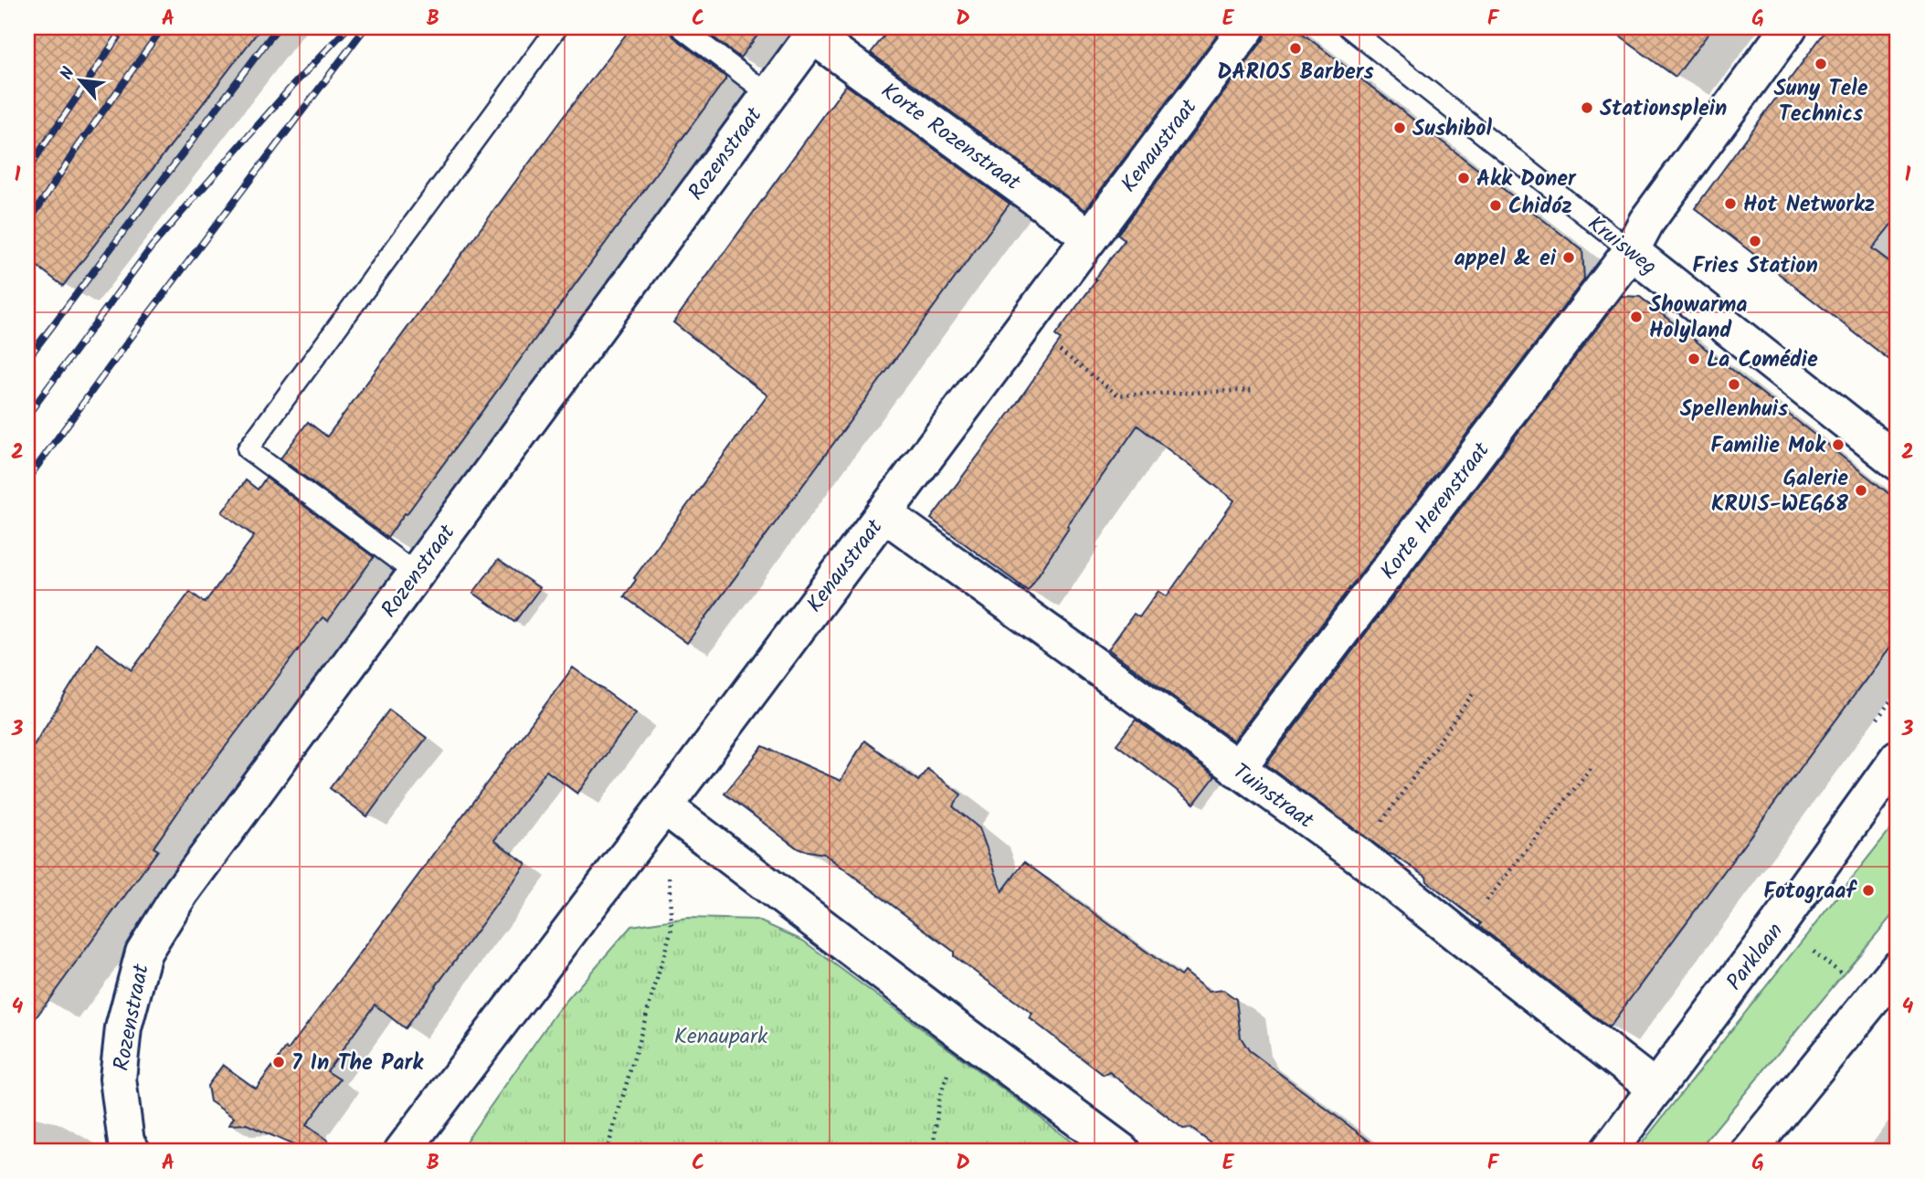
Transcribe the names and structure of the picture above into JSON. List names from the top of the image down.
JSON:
{
  "streets": {
    "street": [
      "Korte Rozenstraat",
      "Kenaustraat",
      "Rozenstraat",
      "Kruisweg",
      "Korte Herenstraat",
      "Tuinstraat",
      "Parklaan"
    ]
  },
  "crossings": [
    ["Korte Rozenstraat", "Kenaustraat"],
    ["Korte Rozenstraat", "Rozenstraat"],
    ["Kenaustraat", "Tuinstraat"],
    ["Kruisweg", "Korte Herenstraat"],
    ["Korte Herenstraat", "Tuinstraat"],
    ["Tuinstraat", "Parklaan"]
  ],
  "parks": ["Kenaupark"],
  "places": [
    "DARIOS Barbers",
    "Suny Tele Technics",
    "Stationsplein",
    "Sushibol",
    "Akk Doner",
    "Hot Networkz",
    "Chidóz",
    "Fries Station",
    "appel & ei",
    "Showarma Holyland",
    "La Comédie",
    "Spellenhuis",
    "Familie Mok",
    "Galerie KRUIS-WEG68",
    "Fotograaf",
    "7 In The Park"
  ],
  "north": "top left",
  "grid": {
    "columns": [
      "A",
      "B",
      "C",
      "D",
      "E",
      "F",
      "G"
    ],
    "rows": [
      "1",
      "2",
      "3",
      "4"
    ]
  }
}
